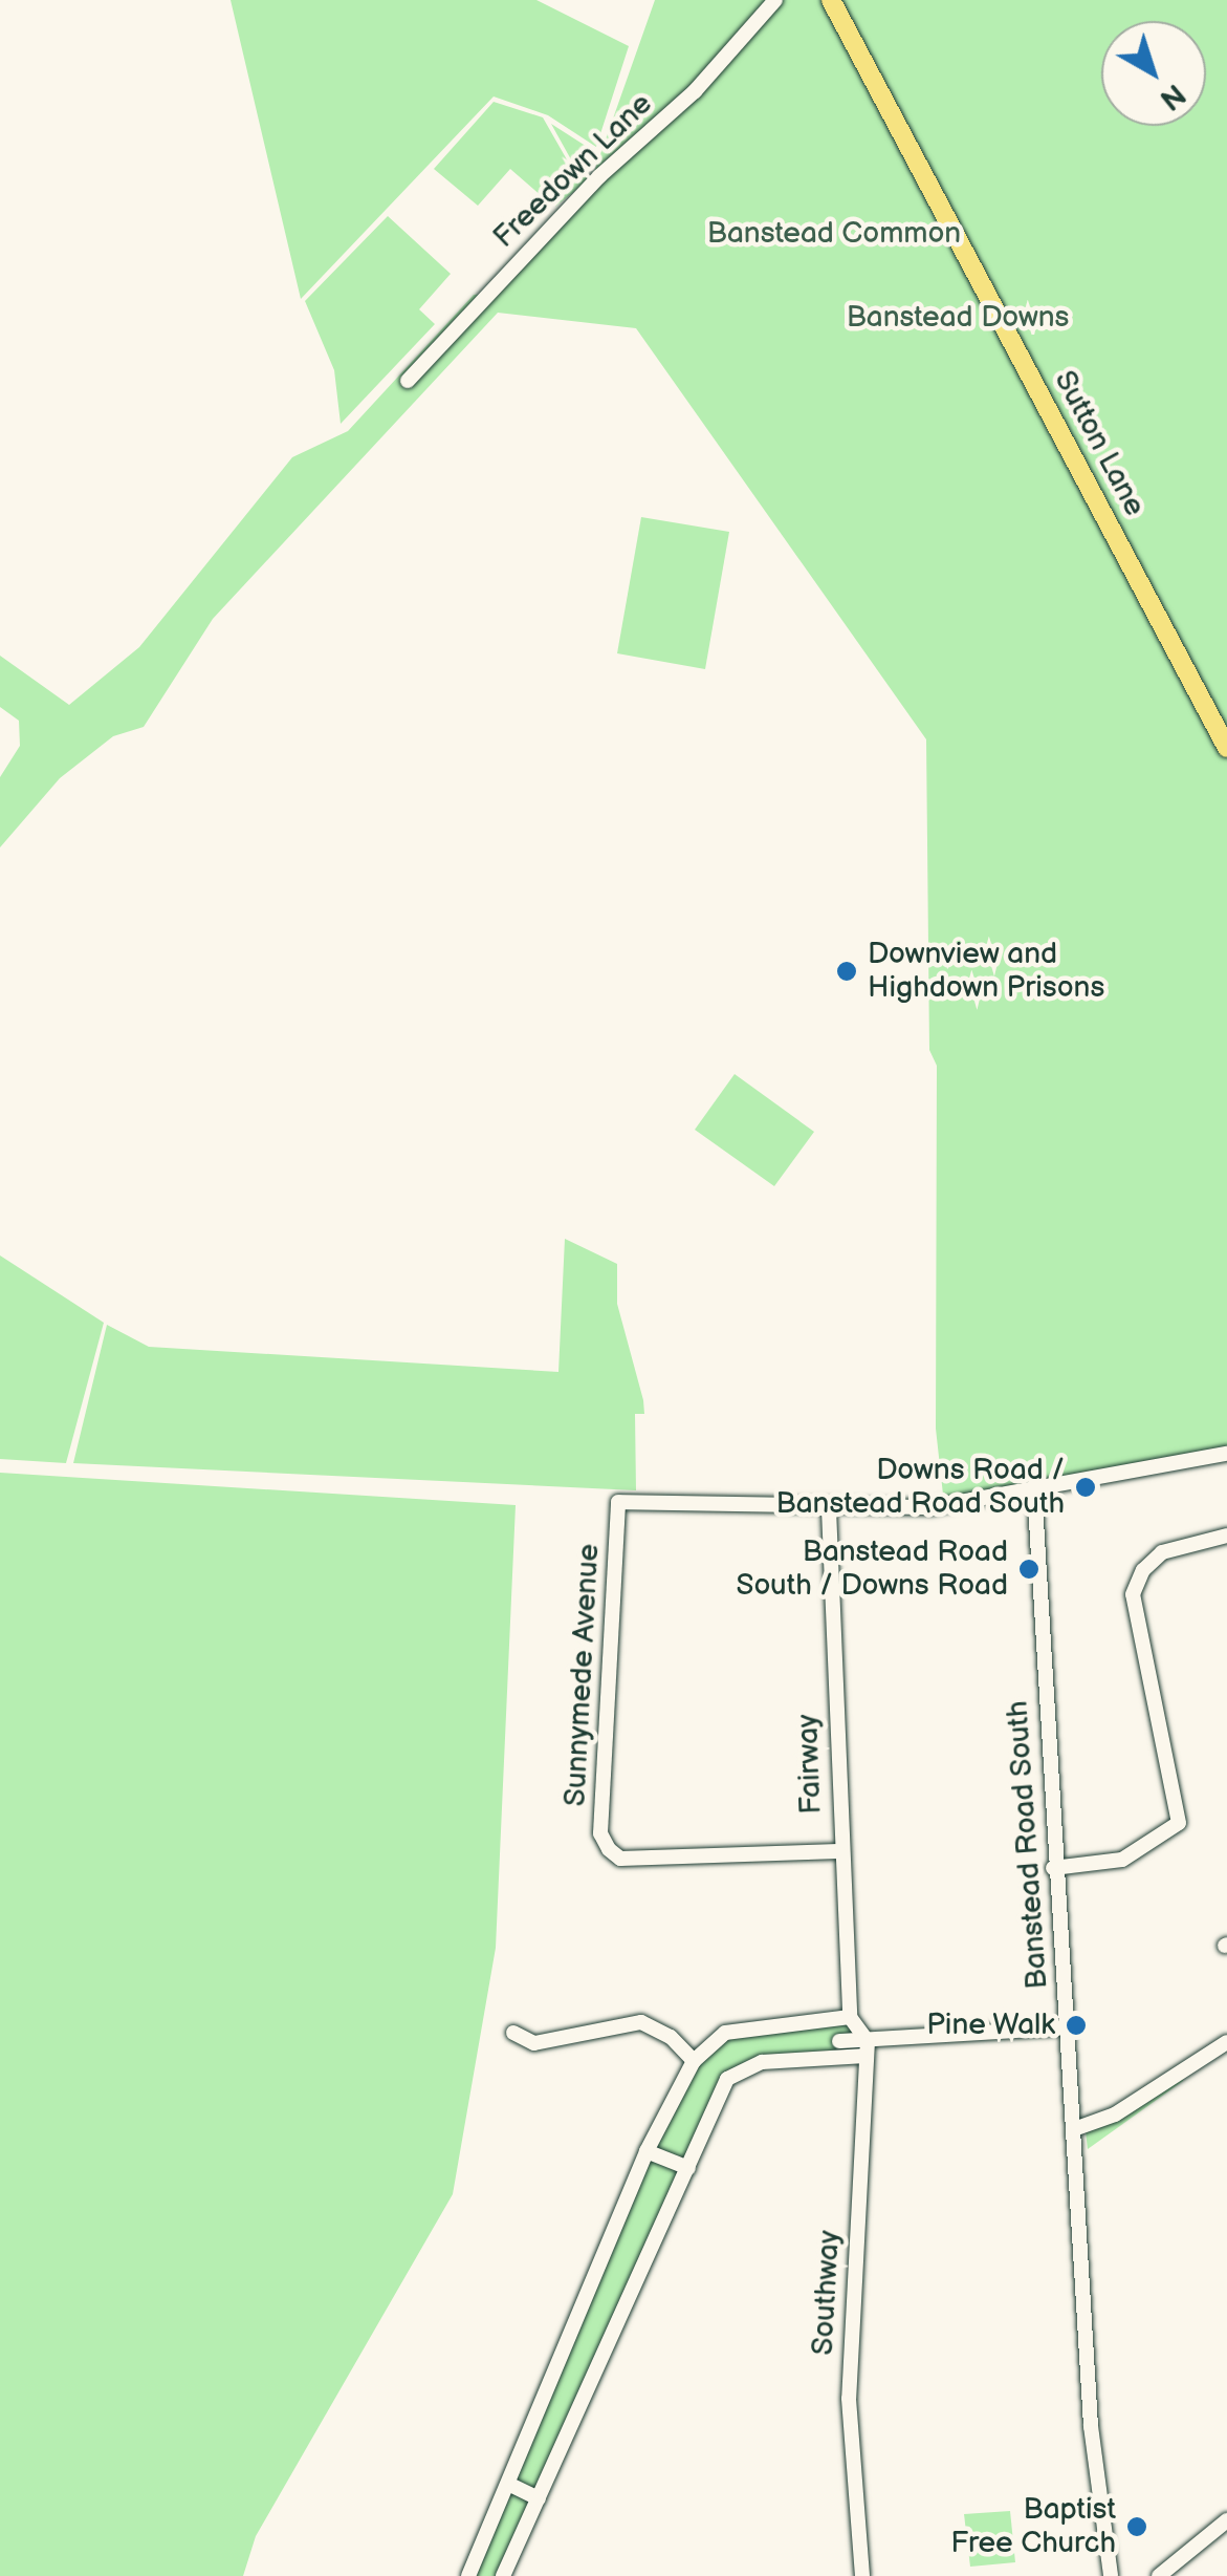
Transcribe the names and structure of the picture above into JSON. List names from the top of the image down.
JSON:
{
  "streets": {
    "main road": ["Sutton Lane"],
    "street": [
      "Freedown Lane",
      "Sunnymede Avenue",
      "Fairway",
      "Banstead Road South",
      "Southway"
    ]
  },
  "crossings": [
    ["Sunnymede Avenue", "Fairway"]
  ],
  "parks": ["Banstead Common", "Banstead Downs"],
  "places": [
    "Downview and Highdown Prisons",
    "Downs Road / Banstead Road South",
    "Banstead Road South / Downs Road",
    "Pine Walk",
    "Baptist Free Church"
  ],
  "north": "bottom right"
}
